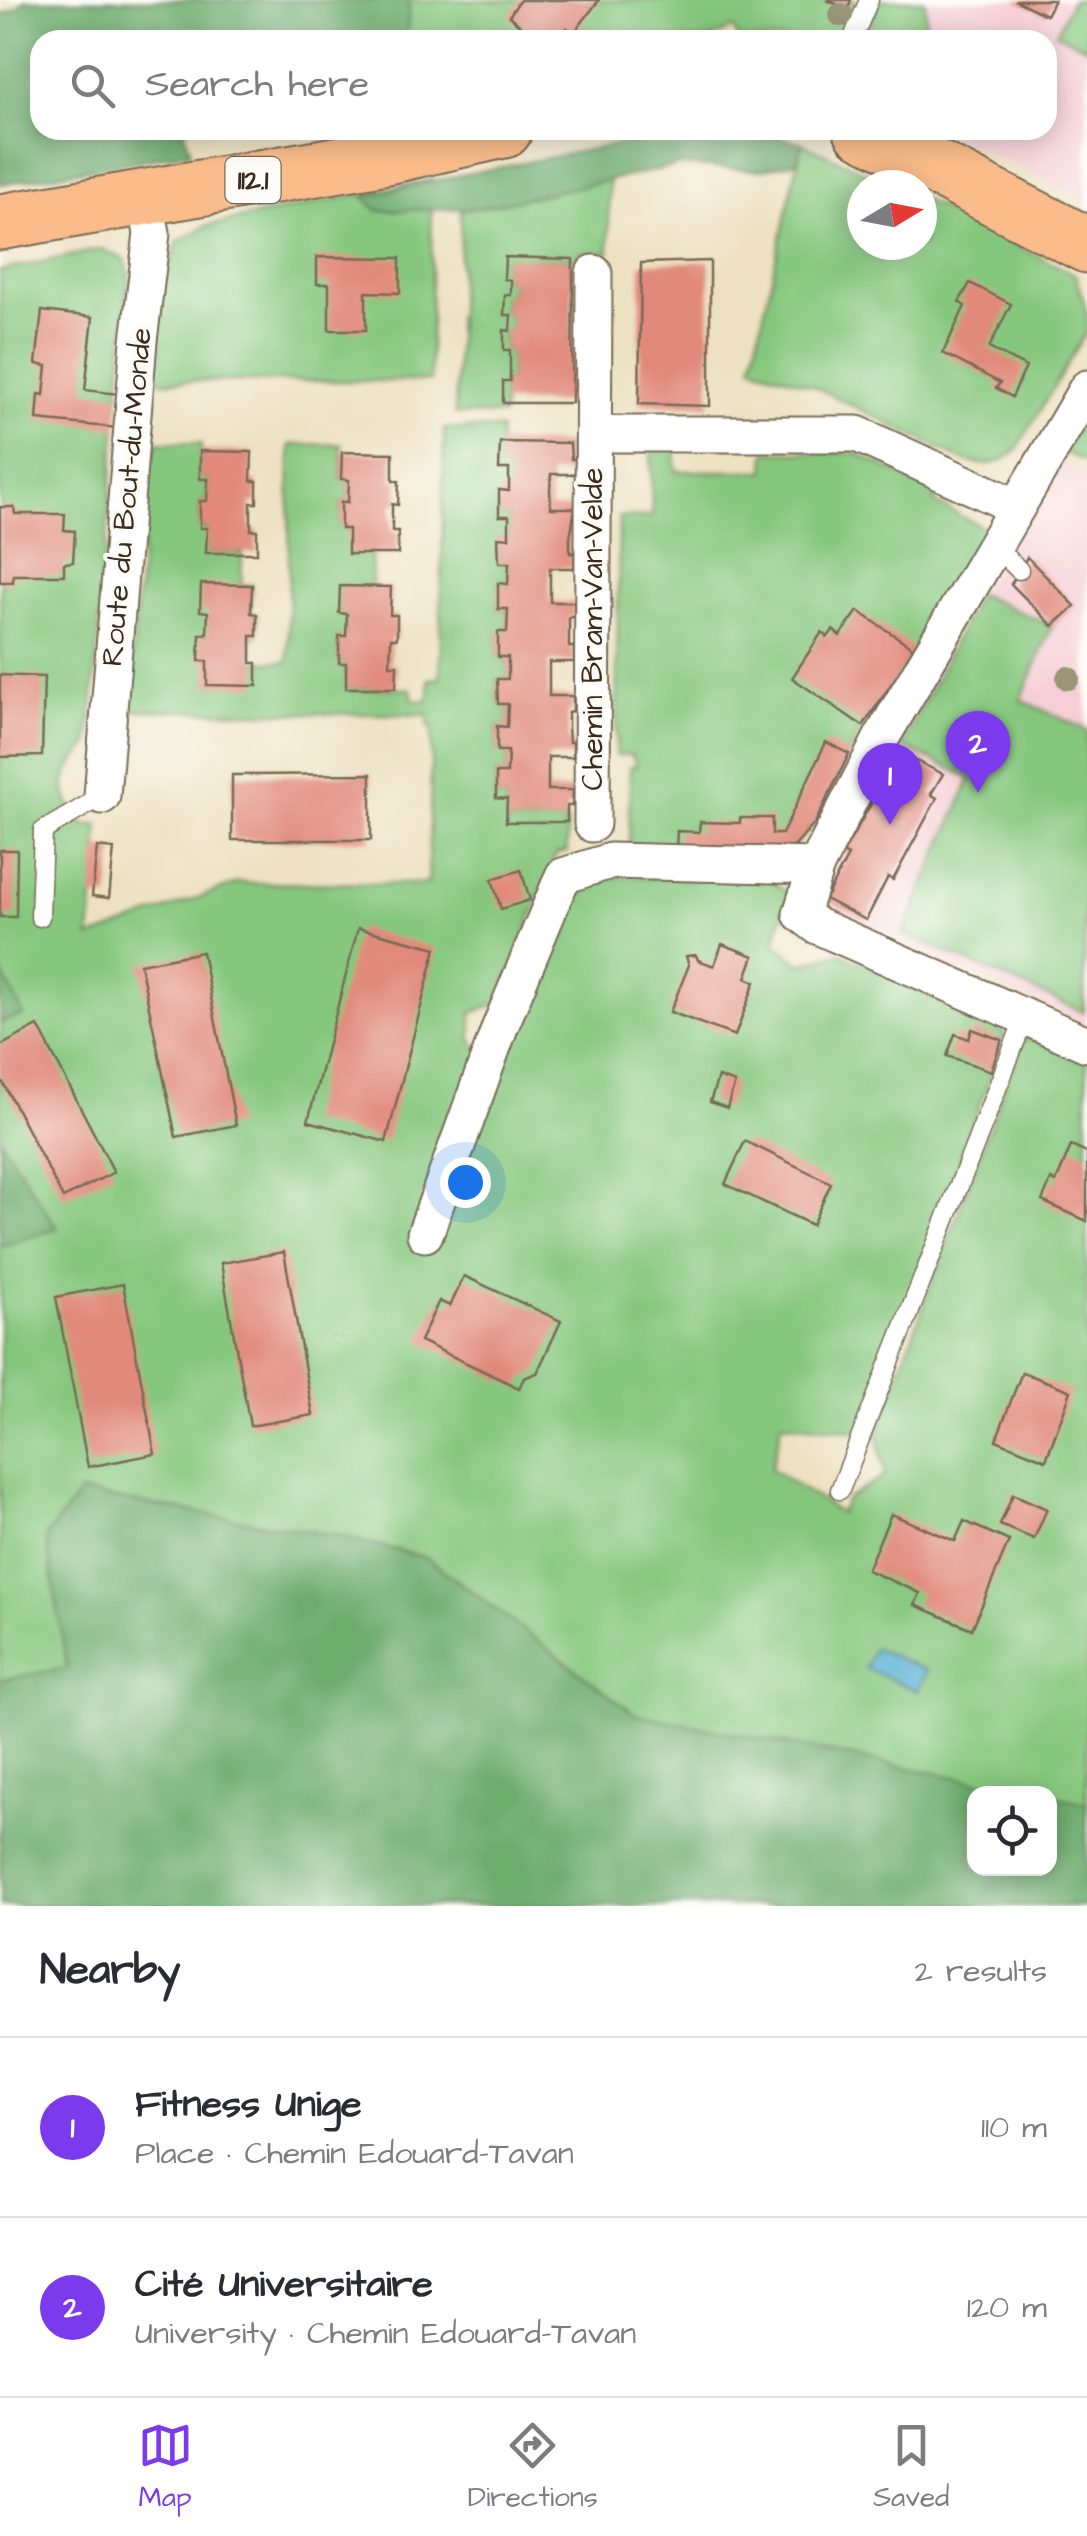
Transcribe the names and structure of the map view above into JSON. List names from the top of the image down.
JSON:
{
  "streets": {
    "main road": ["112.1"],
    "street": ["Route du Bout-du-Monde", "Chemin Bram-Van-Velde"]
  },
  "crossings": [
    ["112.1", "Route du Bout-du-Monde"]
  ],
  "north": "right",
  "page": {
    "search": "Search here",
    "pins": ["2", "1"],
    "heading": ["Nearby", "2 results"],
    "list": [
      {
        "mark": "1",
        "name": "Fitness Unige",
        "note": "Place · Chemin Edouard-Tavan",
        "value": "110 m"
      },
      {
        "mark": "2",
        "name": "Cité Universitaire",
        "note": "University · Chemin Edouard-Tavan",
        "value": "120 m"
      }
    ],
    "nav": ["Map", "Directions", "Saved"]
  }
}
